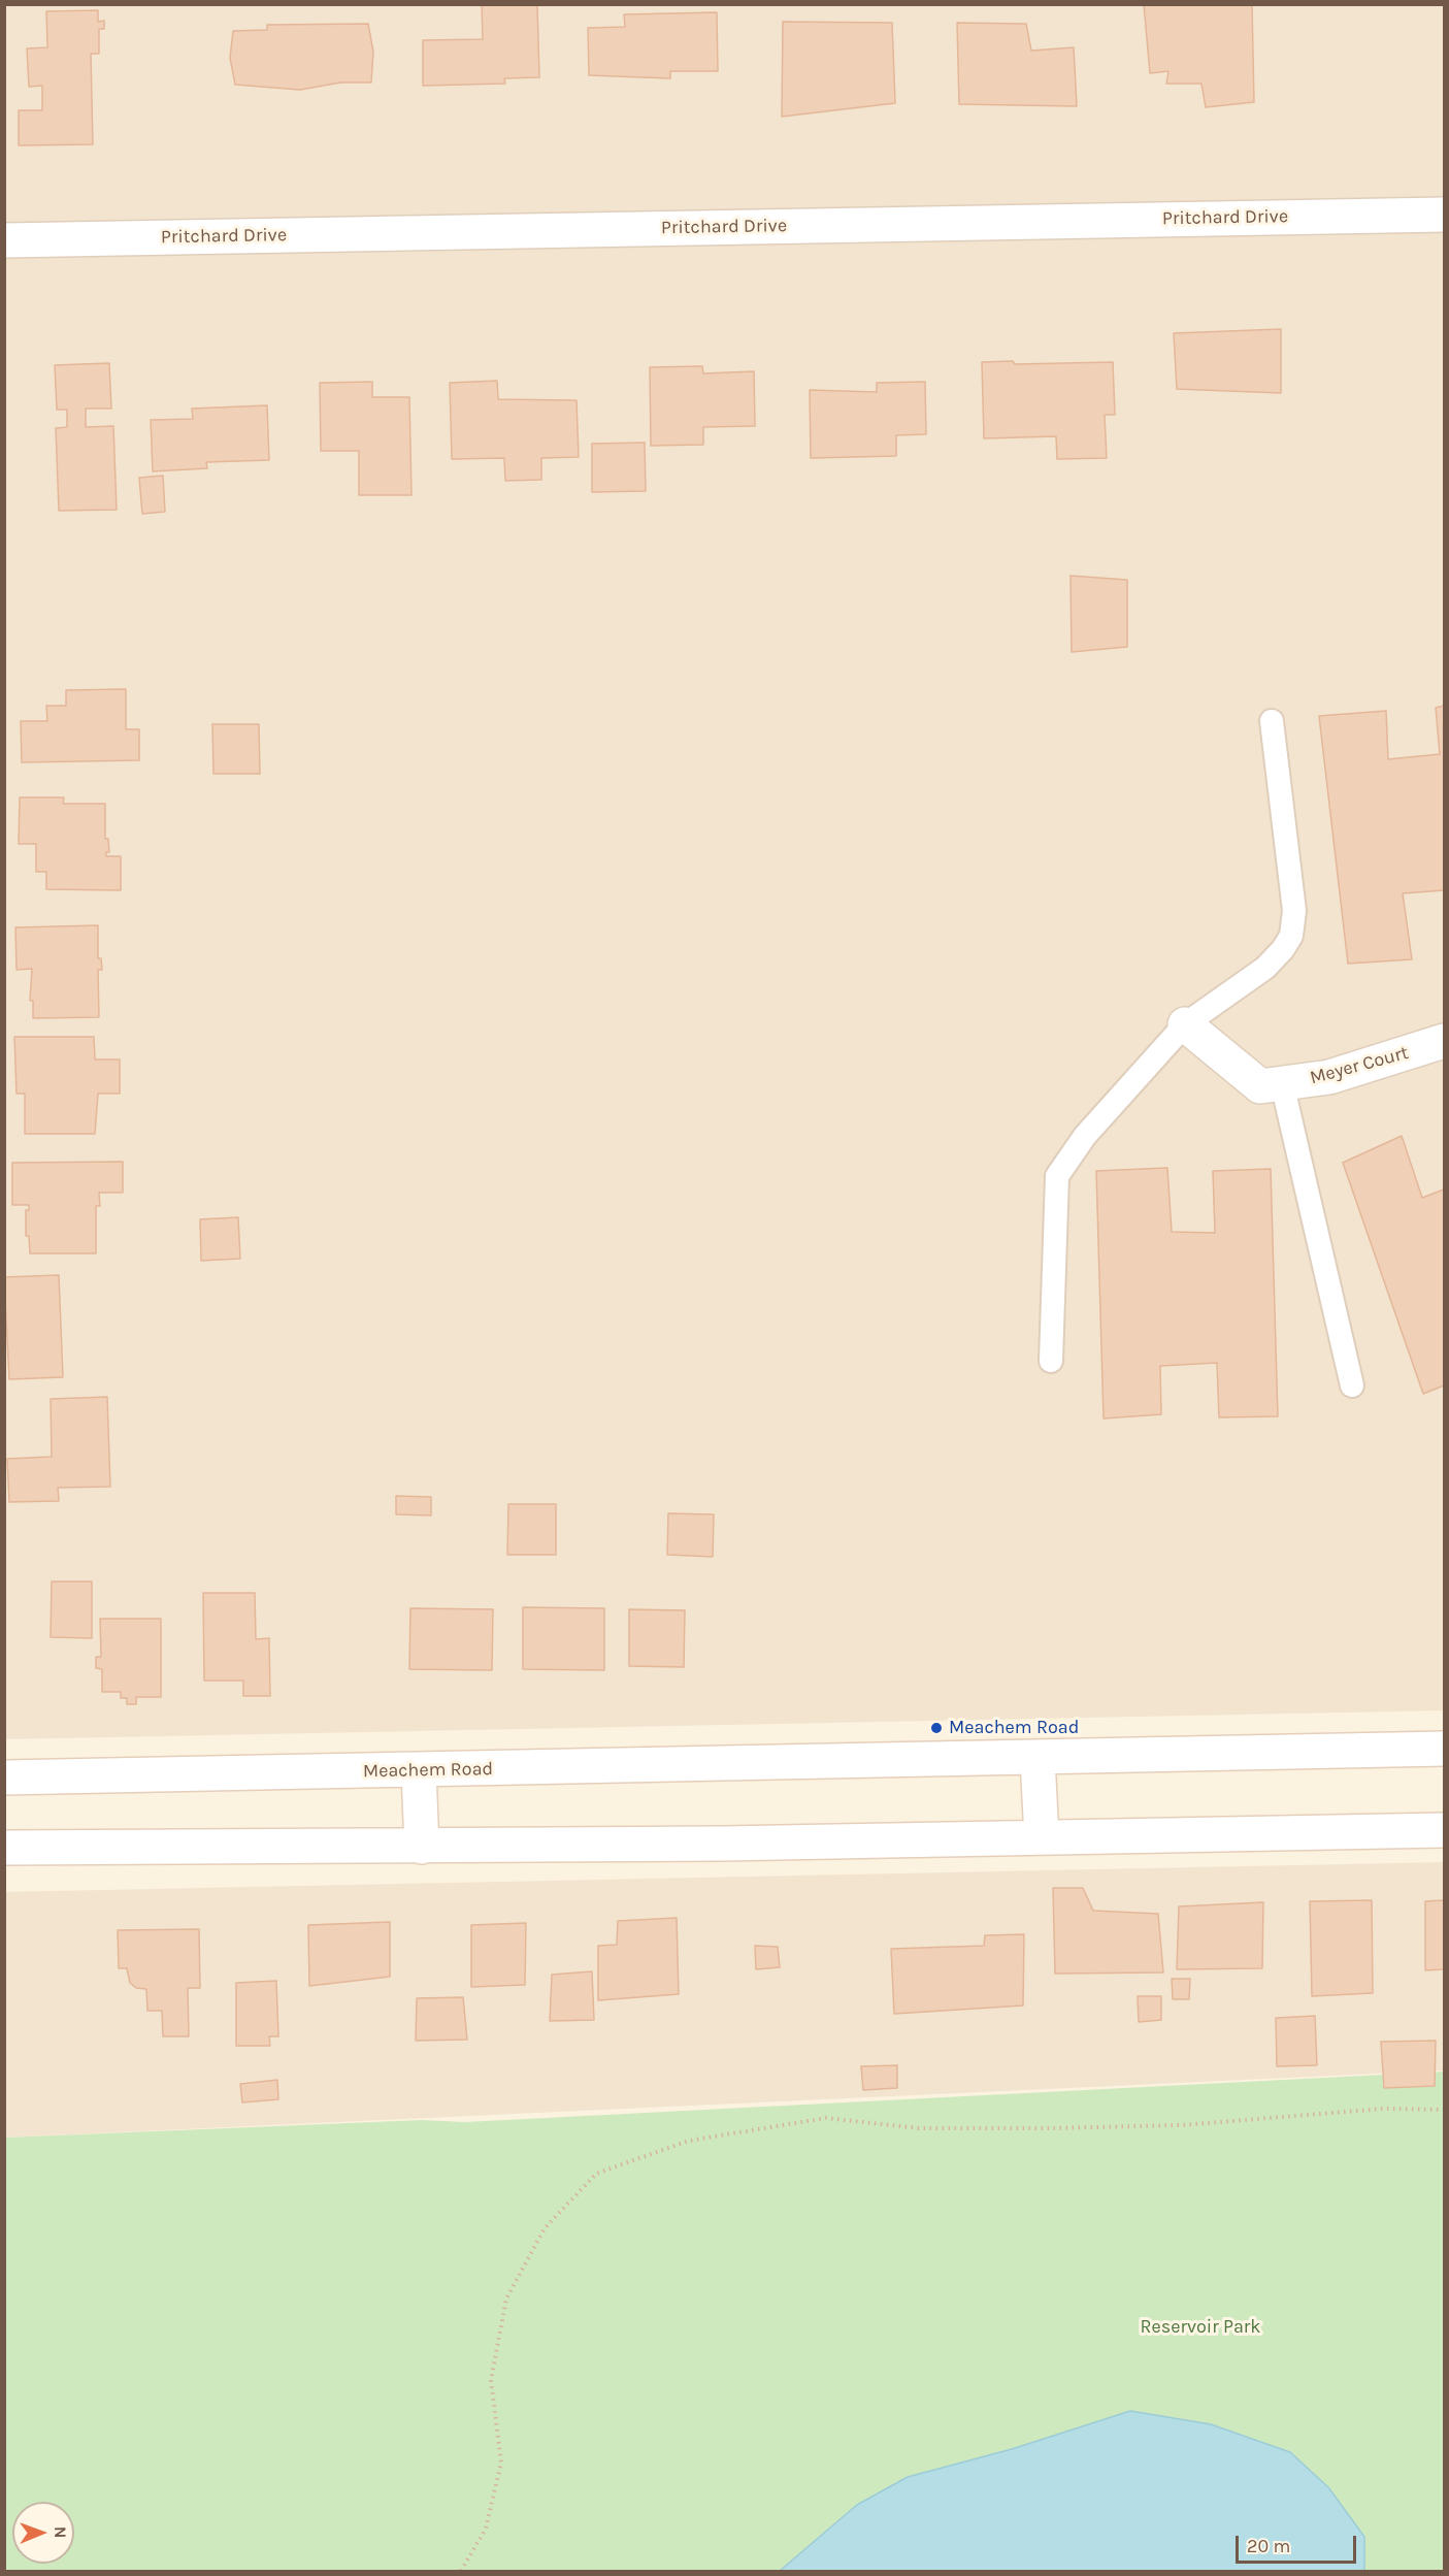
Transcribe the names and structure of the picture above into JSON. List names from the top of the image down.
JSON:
{
  "streets": {
    "street": ["Pritchard Drive", "Meyer Court", "Meachem Road"]
  },
  "parks": ["Reservoir Park"],
  "places": ["Meachem Road"],
  "scale_bar": "20 m",
  "north": "right"
}
